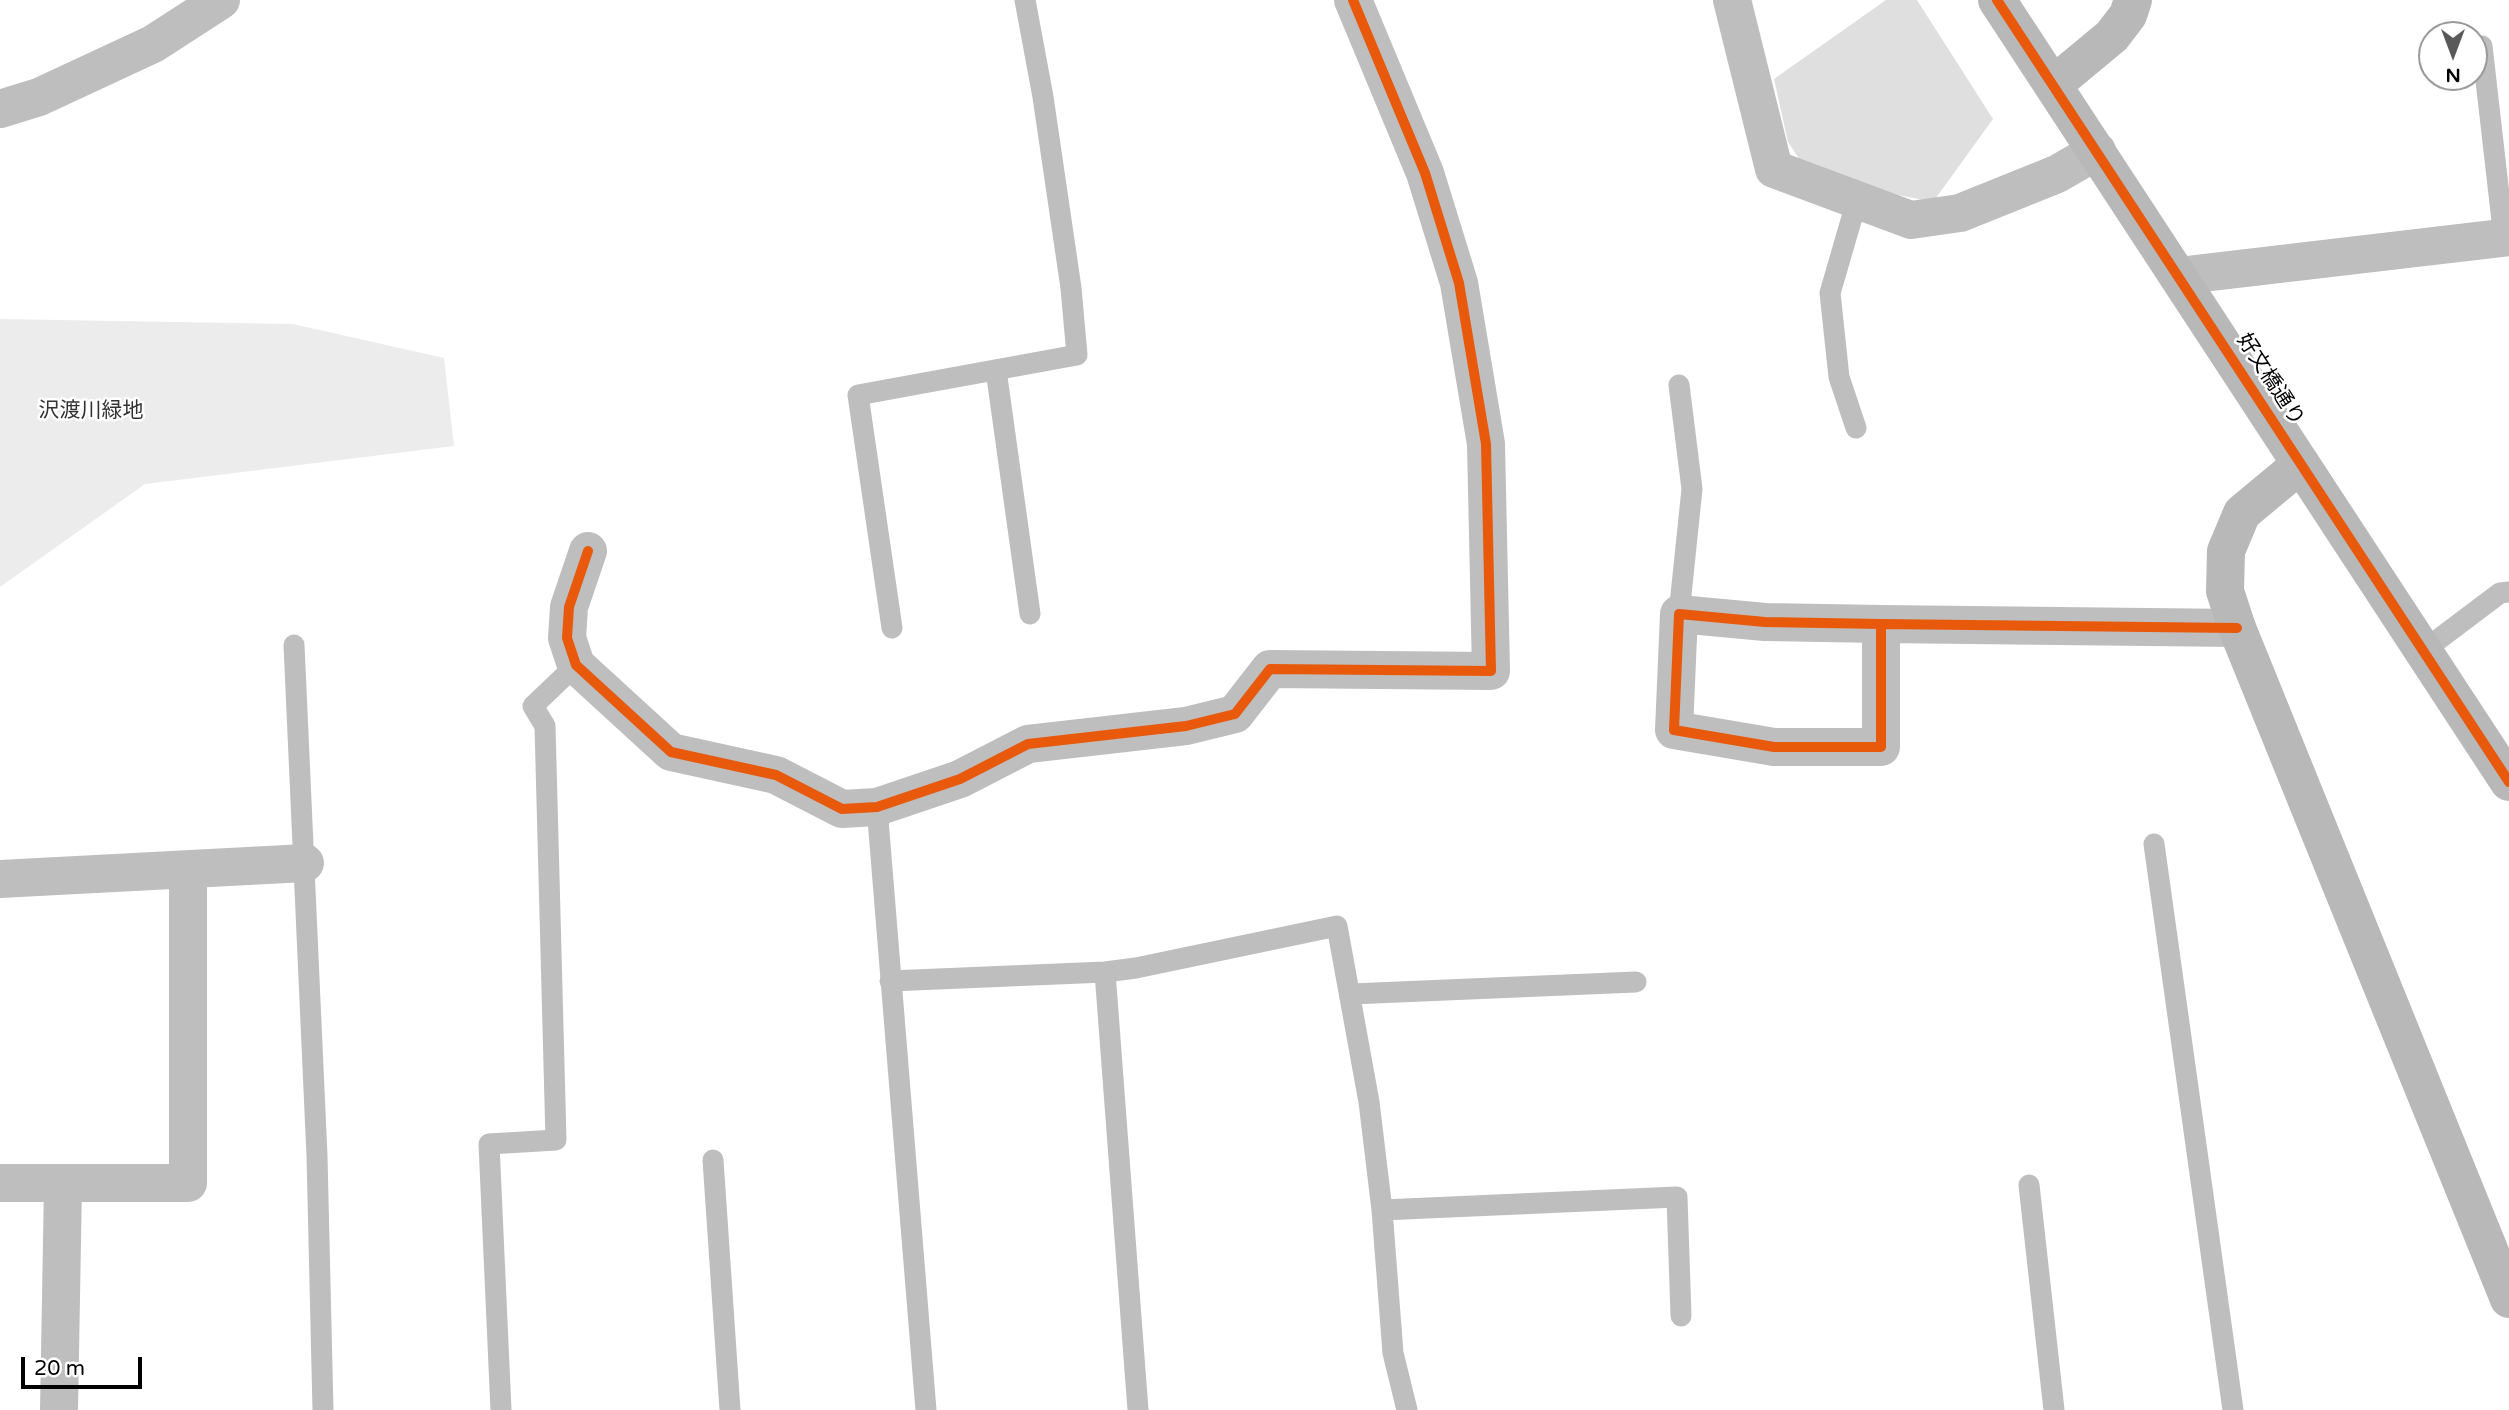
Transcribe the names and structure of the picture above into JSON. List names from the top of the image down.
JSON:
{
  "streets": {
    "street": ["好文橋通り"]
  },
  "parks": ["沢渡川緑地"],
  "scale_bar": "20 m",
  "north": "bottom"
}
